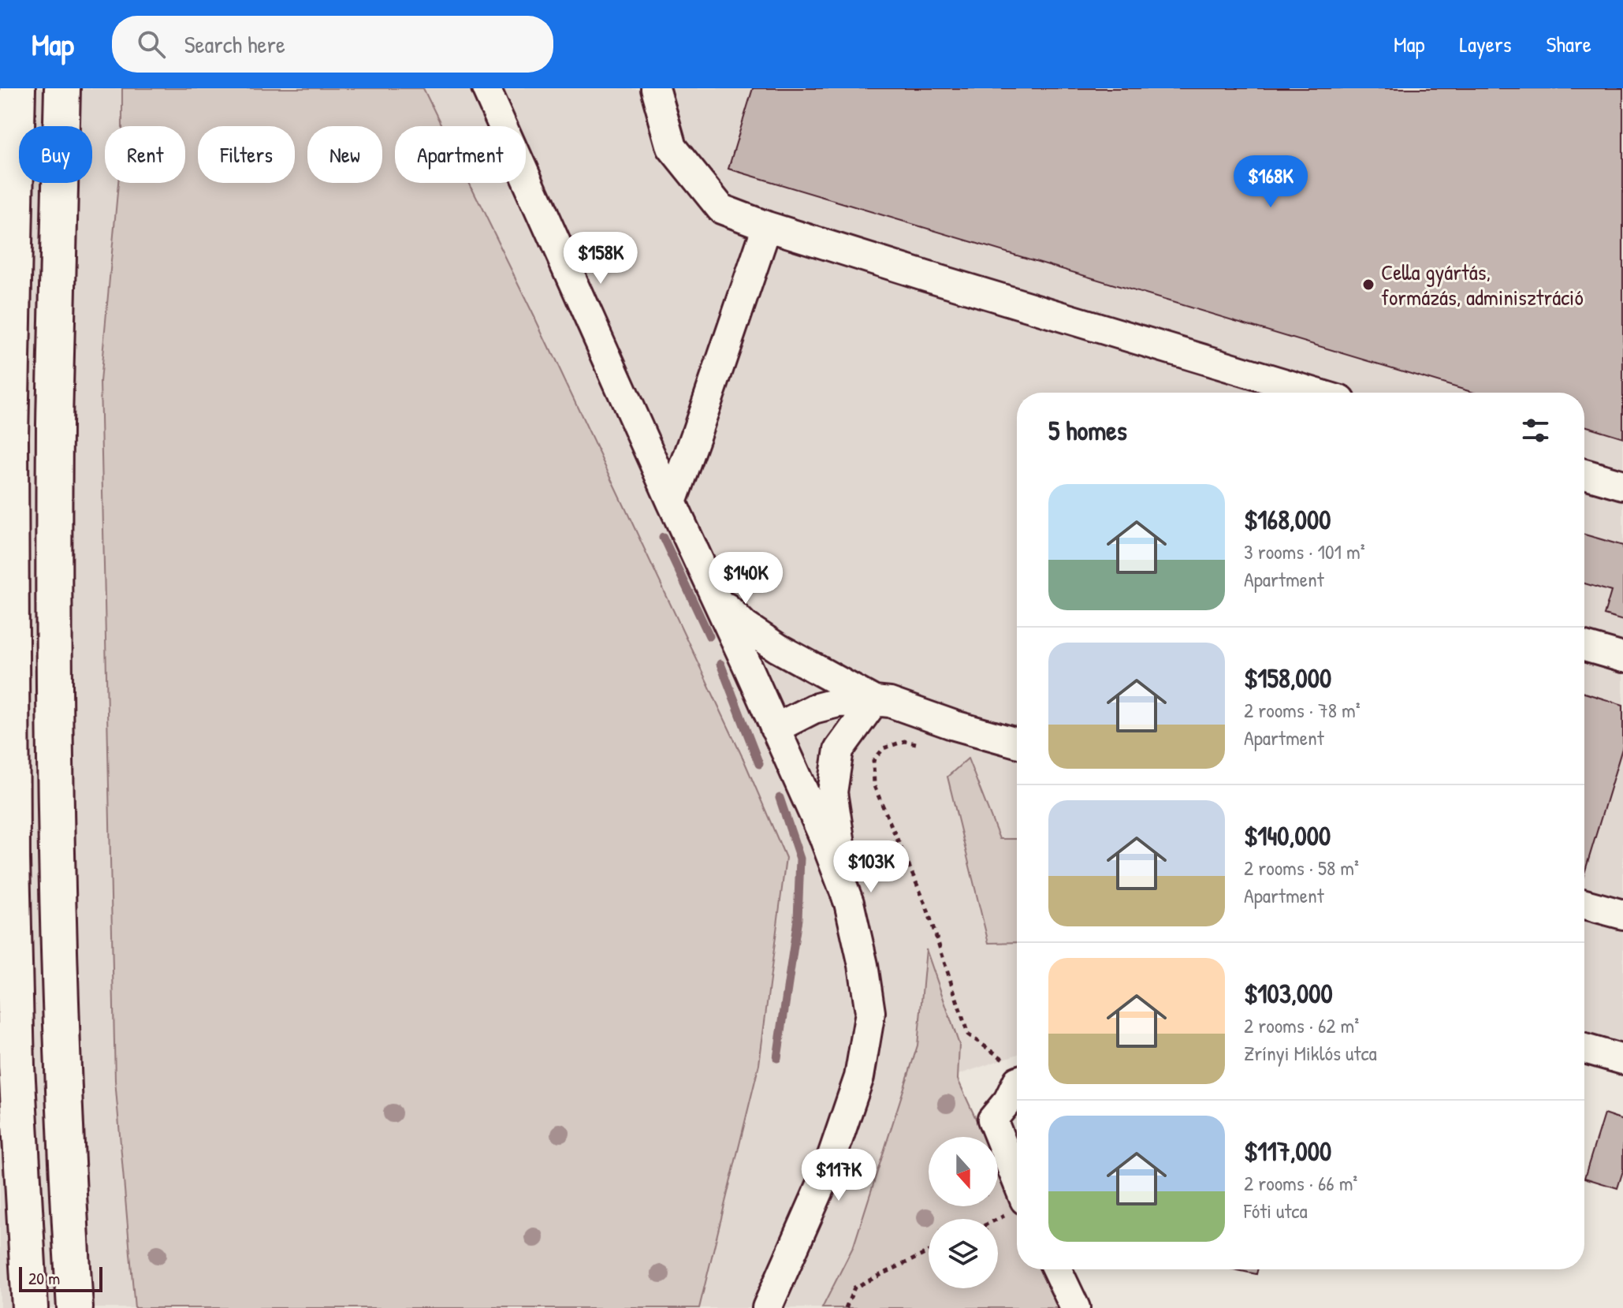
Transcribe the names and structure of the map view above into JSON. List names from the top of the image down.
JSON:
{
  "places": ["Cella gyártás, formázás, adminisztráció"],
  "scale_bar": "20 m",
  "north": "bottom",
  "page": {
    "header": "Map",
    "search": "Search here",
    "nav": ["Map", "Layers", "Share"],
    "chip": [
      "Buy",
      "Rent",
      "Filters",
      "New",
      "Apartment"
    ],
    "price": [
      "$168K",
      "$158K",
      "$140K",
      "$103K",
      "$117K"
    ],
    "heading": "5 homes",
    "list": [
      {
        "name": "$168,000",
        "note": "3 rooms · 101 m² · Apartment"
      },
      {
        "name": "$158,000",
        "note": "2 rooms · 78 m² · Apartment"
      },
      {
        "name": "$140,000",
        "note": "2 rooms · 58 m² · Apartment"
      },
      {
        "name": "$103,000",
        "note": "2 rooms · 62 m² · Zrínyi Miklós utca"
      },
      {
        "name": "$117,000",
        "note": "2 rooms · 66 m² · Fóti utca"
      }
    ],
    "scale": "20 m"
  }
}
